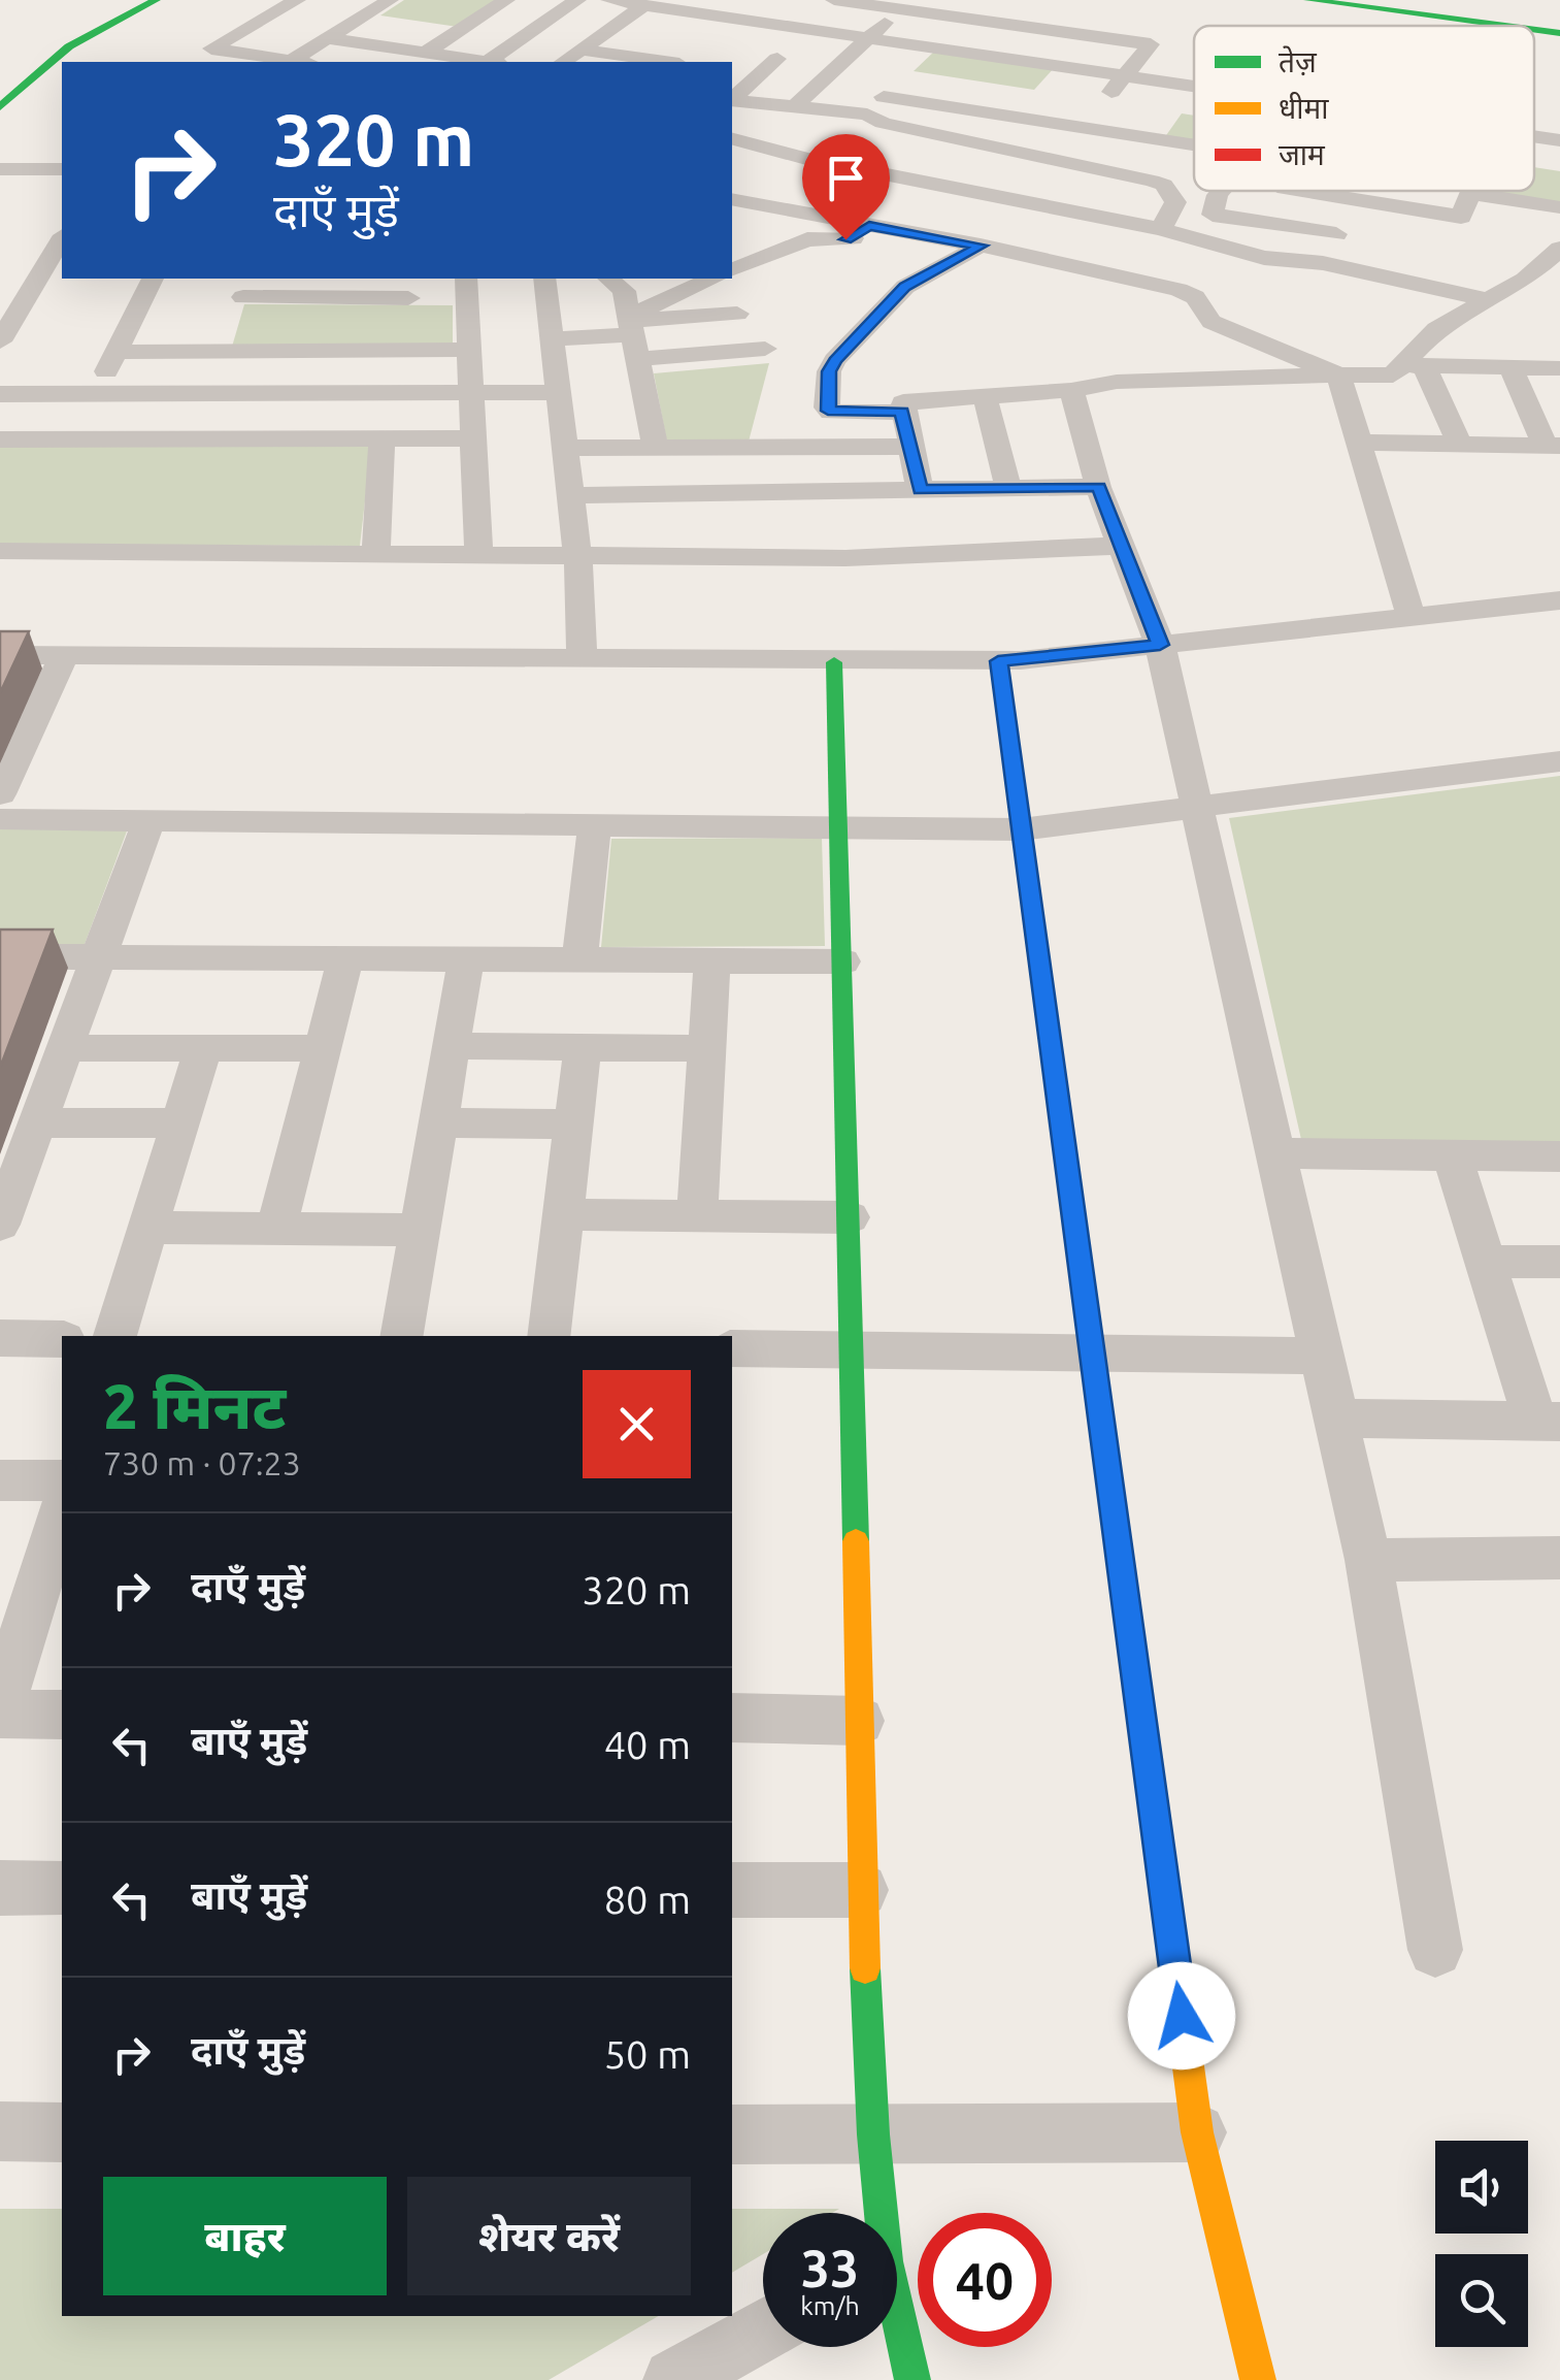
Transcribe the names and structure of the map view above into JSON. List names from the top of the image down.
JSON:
{
  "legend": ["तेज़", "धीमा", "जाम"],
  "page": {
    "turn": ["320 m", "दाएँ मुड़ें"],
    "heading": ["2 मिनट", "730 m · 07:23"],
    "list": [
      {
        "name": "दाएँ मुड़ें",
        "value": "320 m"
      },
      {
        "name": "बाएँ मुड़ें",
        "value": "40 m"
      },
      {
        "name": "बाएँ मुड़ें",
        "value": "80 m"
      },
      {
        "name": "दाएँ मुड़ें",
        "value": "50 m"
      }
    ],
    "buttons": ["बाहर", "शेयर करें"],
    "speed": "33 km/h",
    "limit": "40"
  }
}
